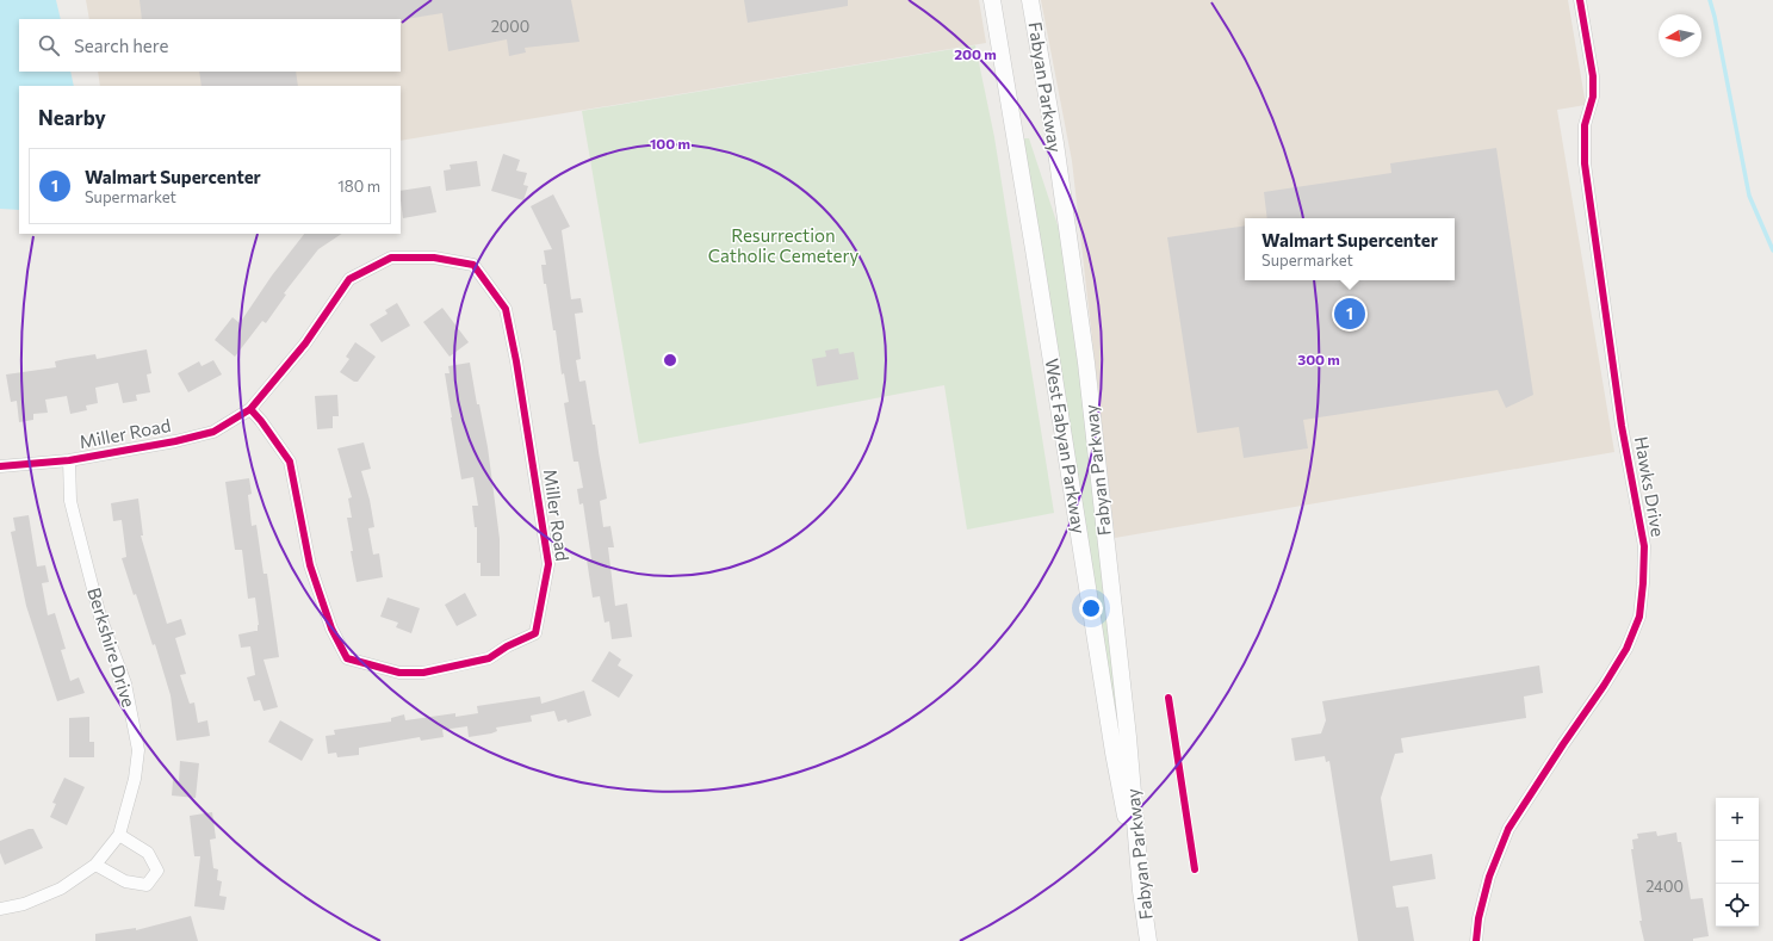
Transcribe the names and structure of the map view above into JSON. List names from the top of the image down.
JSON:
{
  "streets": {
    "main road": ["Fabyan Parkway", "West Fabyan Parkway"],
    "street": ["Miller Road", "Hawks Drive", "Berkshire Drive"]
  },
  "crossings": [
    ["Fabyan Parkway", "West Fabyan Parkway"],
    ["Miller Road", "Berkshire Drive"]
  ],
  "parks": ["Resurrection Catholic Cemetery"],
  "house_numbers": ["2000", "2400"],
  "north": "left",
  "page": {
    "search": "Search here",
    "heading": "Nearby",
    "list": [
      {
        "mark": "1",
        "name": "Walmart Supercenter",
        "note": "Supermarket",
        "value": "180 m"
      }
    ],
    "popup": ["Walmart Supercenter", "Supermarket"],
    "pins": "1",
    "map_buttons": ["+", "−"]
  },
  "rings": ["200 m", "100 m", "300 m"]
}
